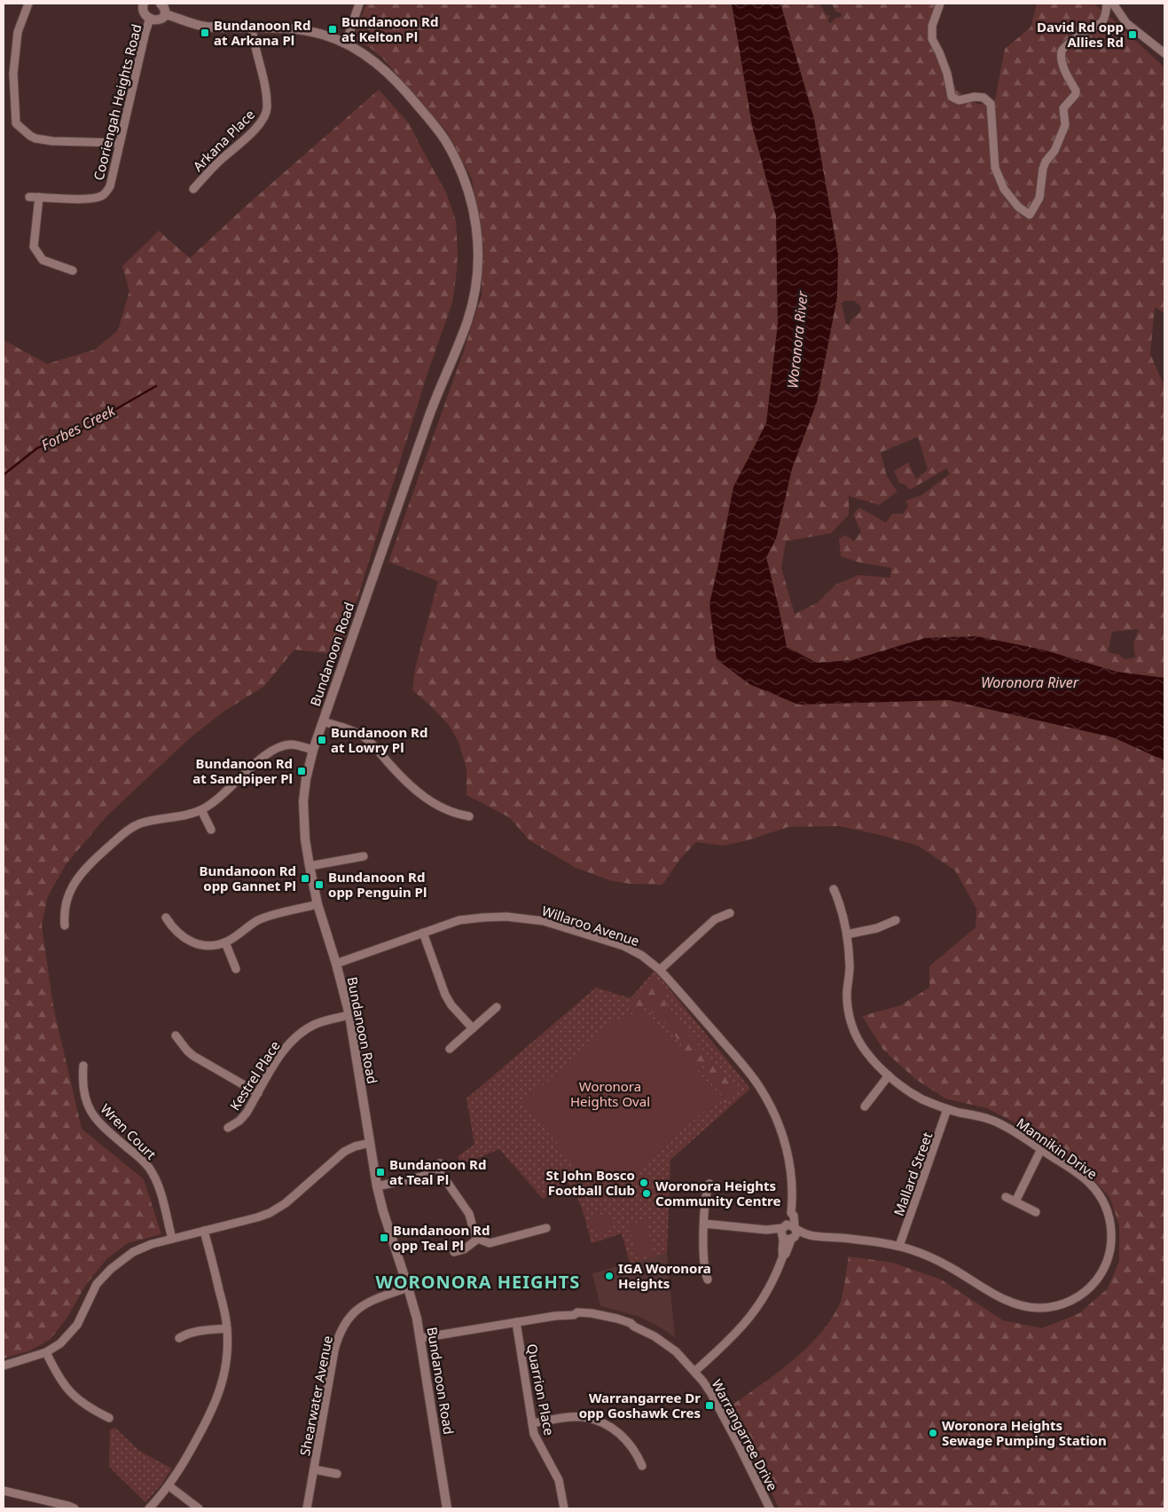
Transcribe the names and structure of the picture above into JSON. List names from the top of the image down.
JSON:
{
  "streets": {
    "street": [
      "Cooriengah Heights Road",
      "Arkana Place",
      "Bundanoon Road",
      "Willaroo Avenue",
      "Kestrel Place",
      "Wren Court",
      "Mannikin Drive",
      "Mallard Street",
      "Quarrion Place",
      "Shearwater Avenue",
      "Warrangarree Drive"
    ]
  },
  "crossings": [
    ["Arkana Place", "Bundanoon Road"],
    ["Bundanoon Road", "Willaroo Avenue"],
    ["Bundanoon Road", "Kestrel Place"],
    ["Bundanoon Road", "Shearwater Avenue"],
    ["Bundanoon Road", "Warrangarree Drive"],
    ["Willaroo Avenue", "Mannikin Drive"],
    ["Willaroo Avenue", "Warrangarree Drive"],
    ["Mannikin Drive", "Mallard Street"],
    ["Quarrion Place", "Warrangarree Drive"]
  ],
  "districts": ["WORONORA HEIGHTS"],
  "water": ["Woronora River", "Forbes Creek"],
  "parks": ["Woronora Heights Oval"],
  "places": {
    "transit": [
      "Bundanoon Rd at Kelton Pl",
      "Bundanoon Rd at Arkana Pl",
      "David Rd opp Allies Rd",
      "Bundanoon Rd at Lowry Pl",
      "Bundanoon Rd at Sandpiper Pl",
      "Bundanoon Rd opp Gannet Pl",
      "Bundanoon Rd opp Penguin Pl",
      "Bundanoon Rd at Teal Pl",
      "Bundanoon Rd opp Teal Pl",
      "Warrangarree Dr opp Goshawk Cres"
    ],
    "other": [
      "St John Bosco Football Club",
      "Woronora Heights Community Centre",
      "IGA Woronora Heights",
      "Woronora Heights Sewage Pumping Station"
    ]
  }
}
